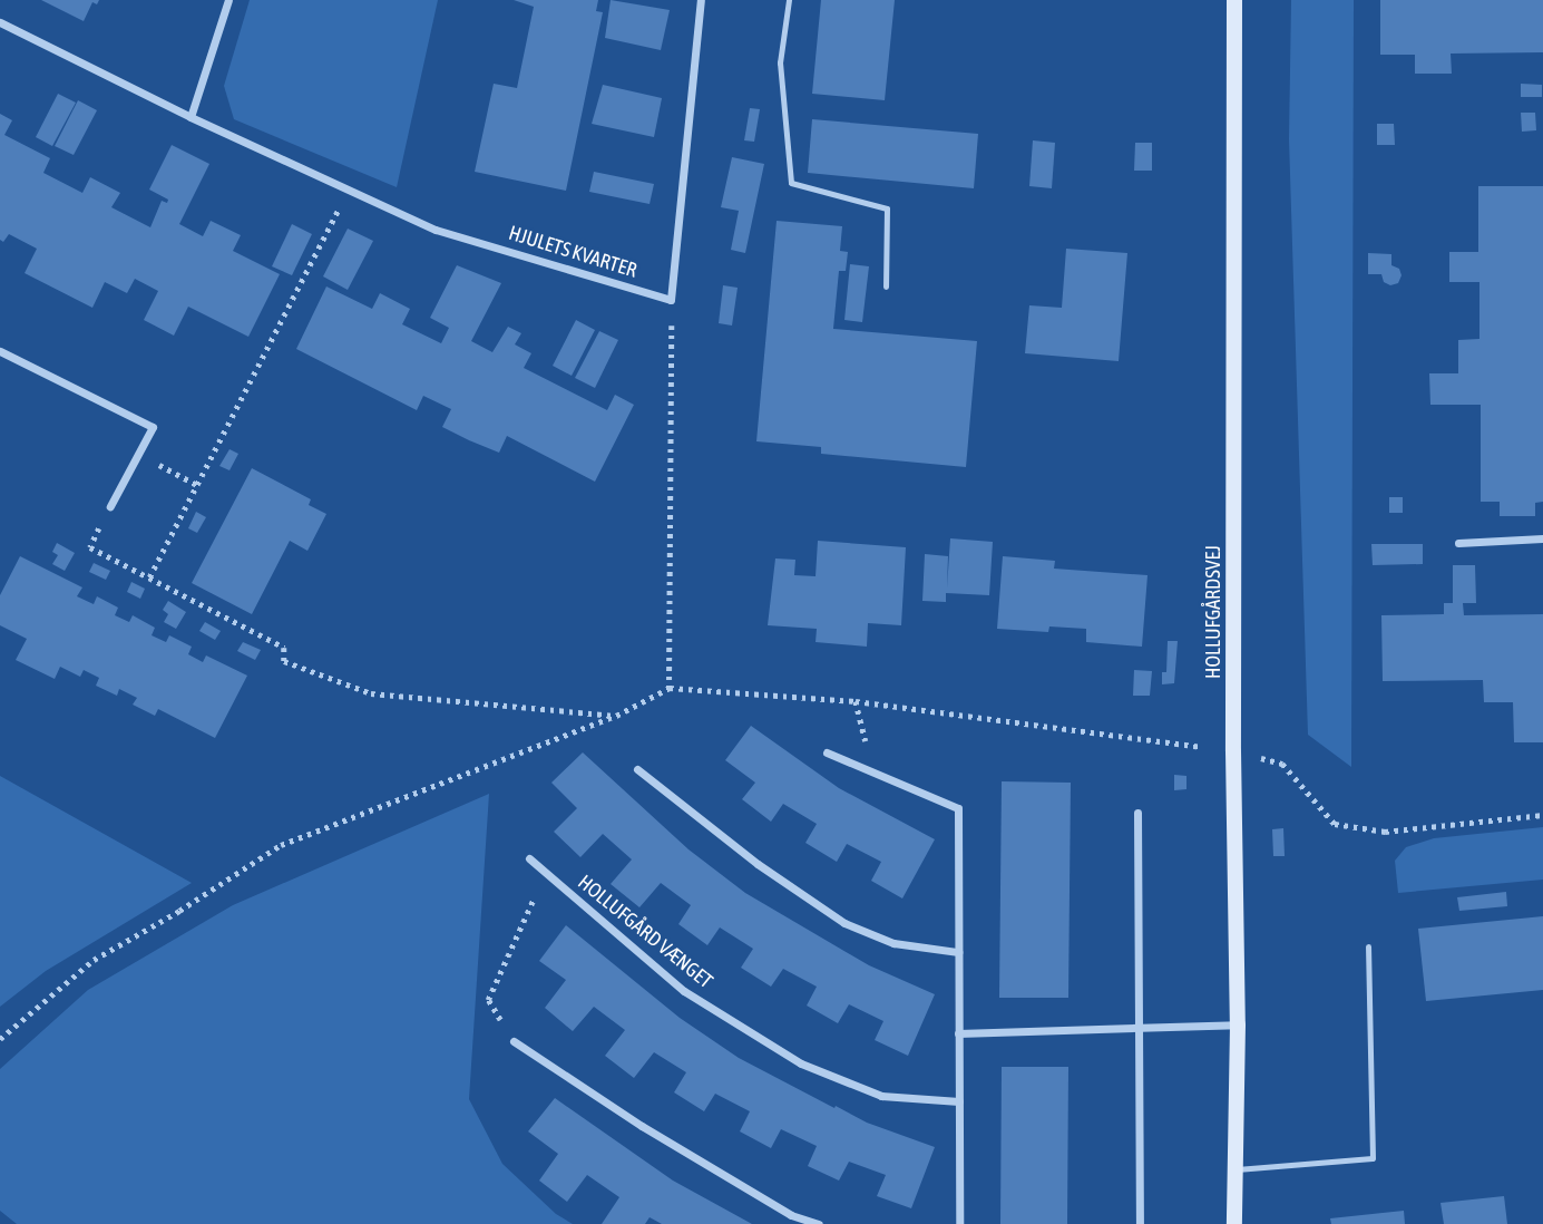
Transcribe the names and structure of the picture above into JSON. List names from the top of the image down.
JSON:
{
  "streets": {
    "street": ["HJULETS KVARTER", "HOLLUFGÅRDSVEJ", "HOLLUFGÅRD VÆNGET"]
  }
}
